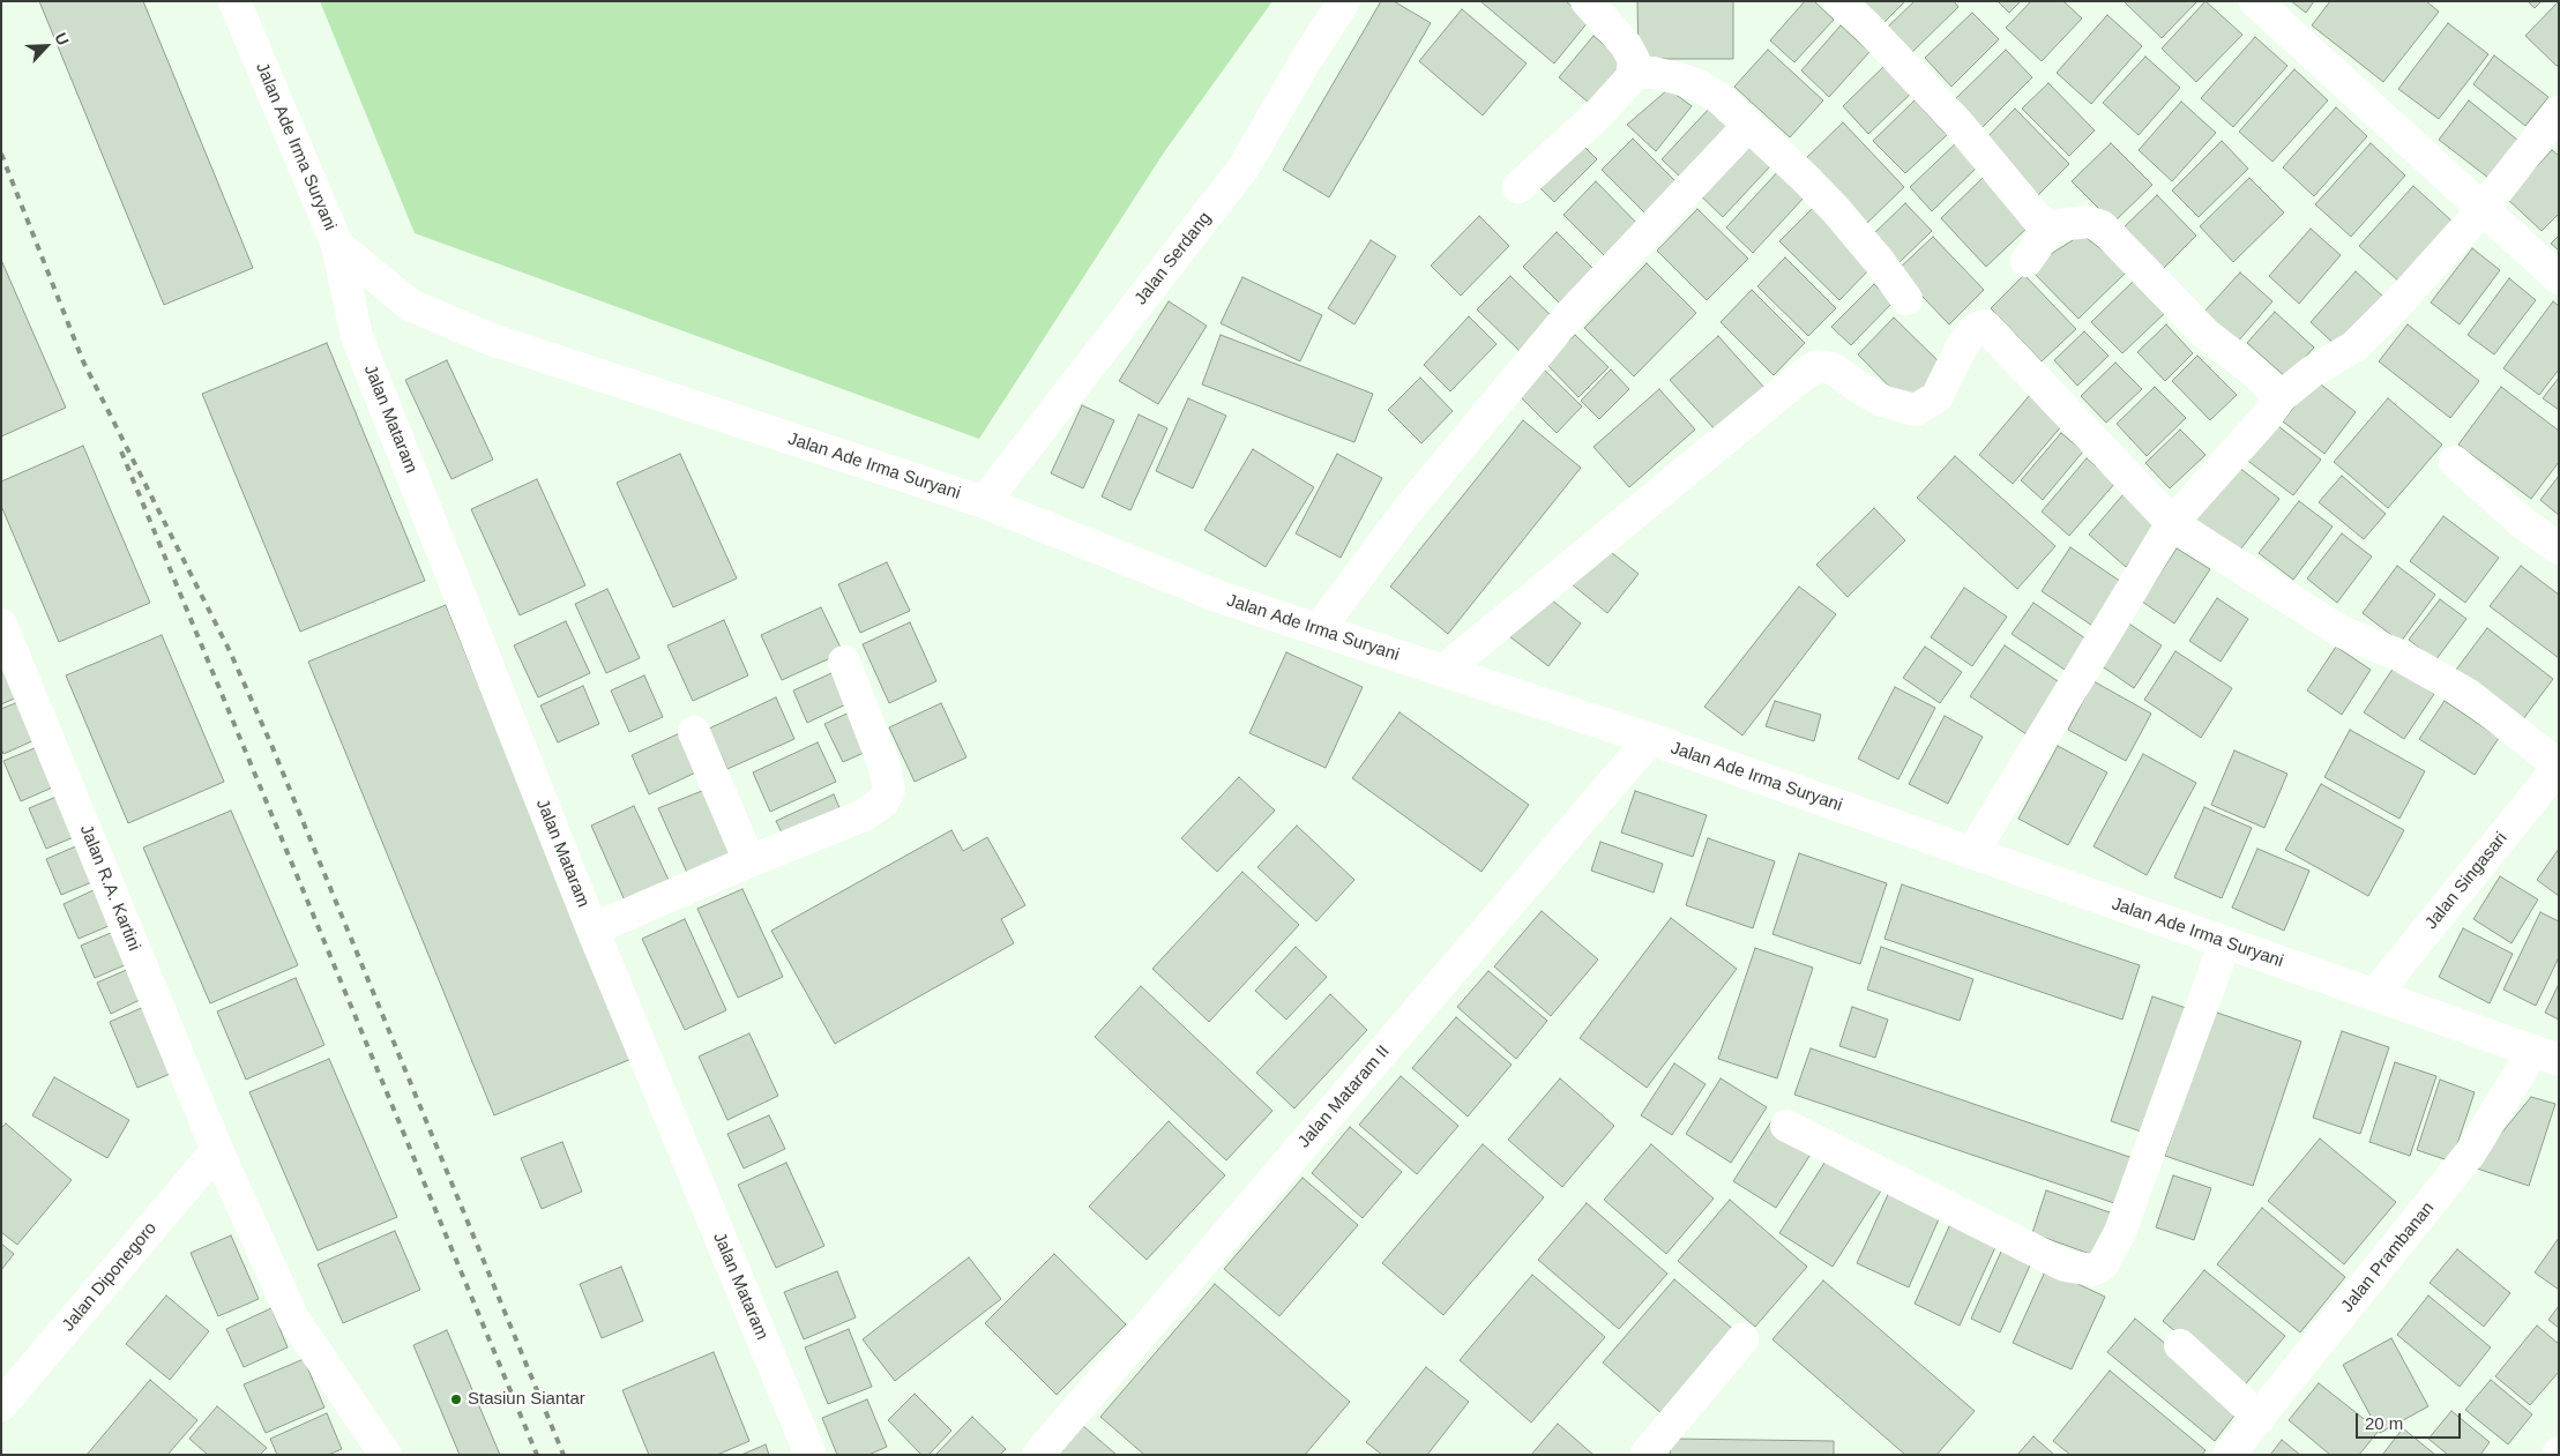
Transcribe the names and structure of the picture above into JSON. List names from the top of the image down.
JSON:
{
  "streets": {
    "street": [
      "Jalan Ade Irma Suryani",
      "Jalan Serdang",
      "Jalan Mataram",
      "Jalan Singasari",
      "Jalan R.A. Kartini",
      "Jalan Mataram II",
      "Jalan Prambanan",
      "Jalan Diponegoro"
    ]
  },
  "crossings": [
    ["Jalan Ade Irma Suryani", "Jalan Serdang"],
    ["Jalan Ade Irma Suryani", "Jalan Mataram"],
    ["Jalan Ade Irma Suryani", "Jalan Singasari"],
    ["Jalan Ade Irma Suryani", "Jalan Mataram II"],
    ["Jalan Ade Irma Suryani", "Jalan Prambanan"],
    ["Jalan R.A. Kartini", "Jalan Diponegoro"]
  ],
  "places": ["Stasiun Siantar"],
  "scale_bar": "20 m",
  "north": "top right"
}
